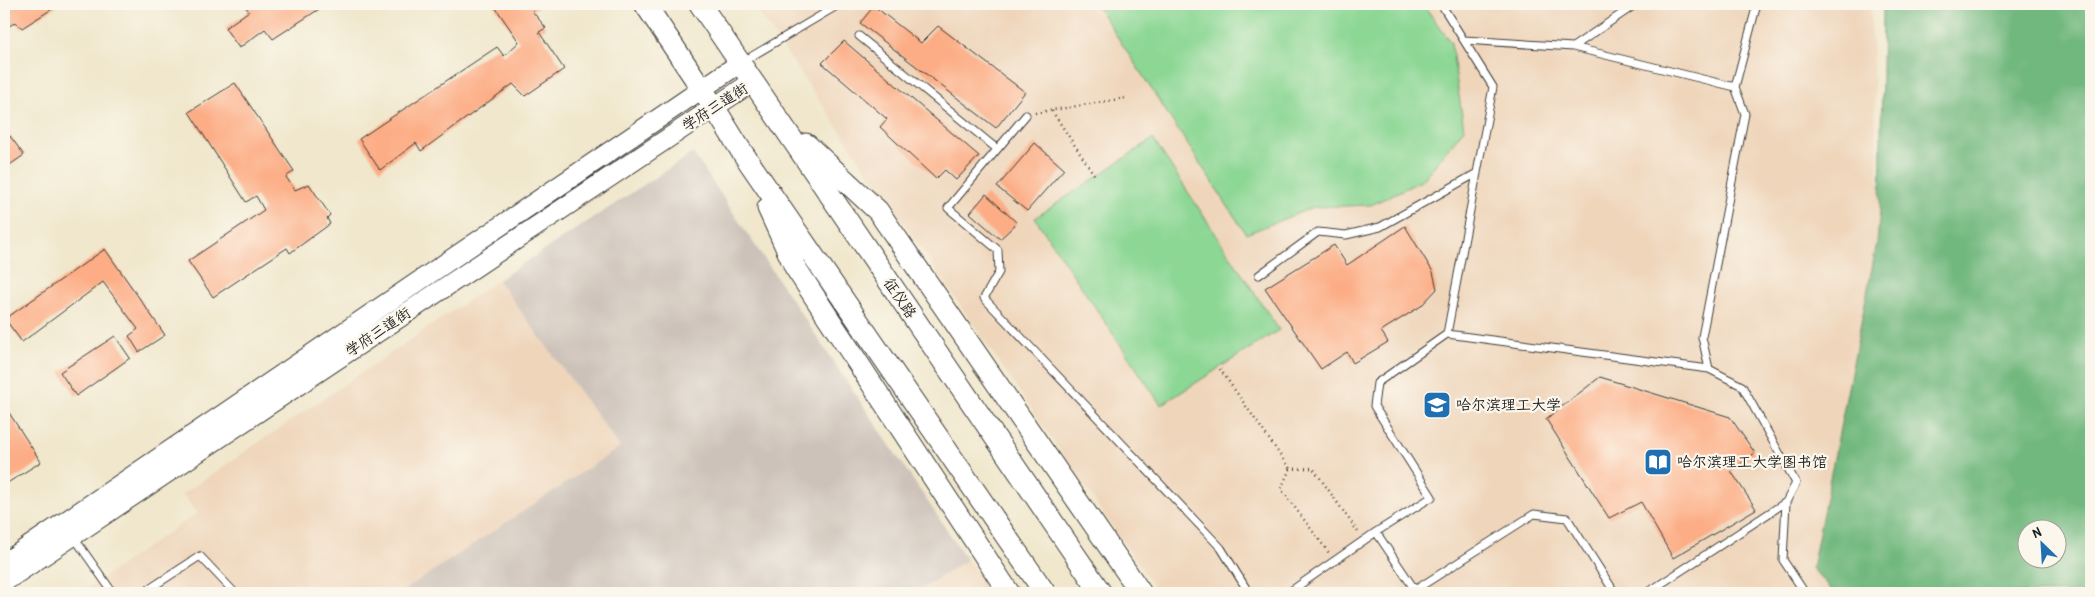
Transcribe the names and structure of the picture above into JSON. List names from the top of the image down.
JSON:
{
  "streets": {
    "main road": ["学府三道街", "征仪路"]
  },
  "crossings": [
    ["学府三道街", "征仪路"]
  ],
  "places": {
    "school or university": ["哈尔滨理工大学"],
    "library": ["哈尔滨理工大学图书馆"]
  },
  "north": "top left"
}
